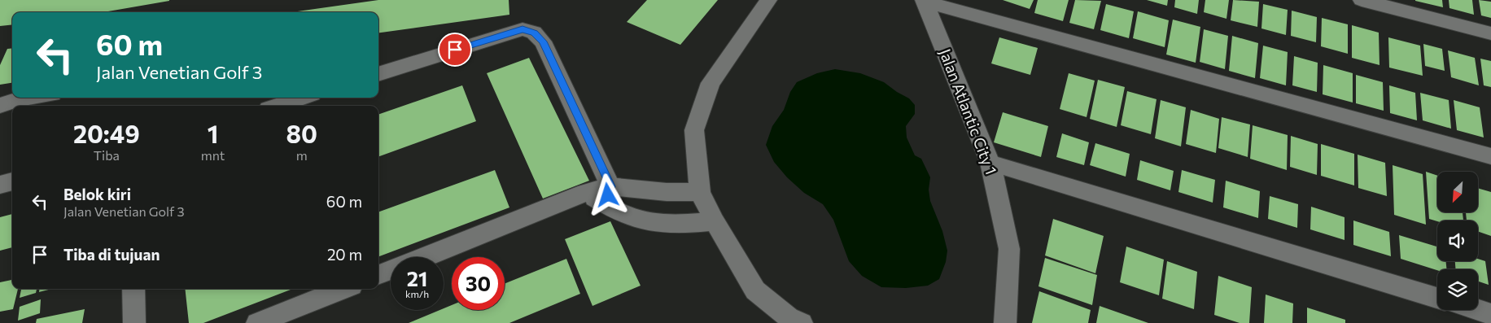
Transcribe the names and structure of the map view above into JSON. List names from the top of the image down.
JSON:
{
  "streets": {
    "street": ["Jalan Atlantic City 1"]
  },
  "north": "bottom left",
  "page": {
    "turn": ["60 m", "Jalan Venetian Golf 3"],
    "eta": [
      "20:49",
      "Tiba",
      "1",
      "mnt",
      "80",
      "m"
    ],
    "list": [
      {
        "name": "Belok kiri",
        "note": "Jalan Venetian Golf 3",
        "value": "60 m"
      },
      {
        "name": "Tiba di tujuan",
        "value": "20 m"
      }
    ],
    "speed": "21 km/h",
    "limit": "30"
  }
}
